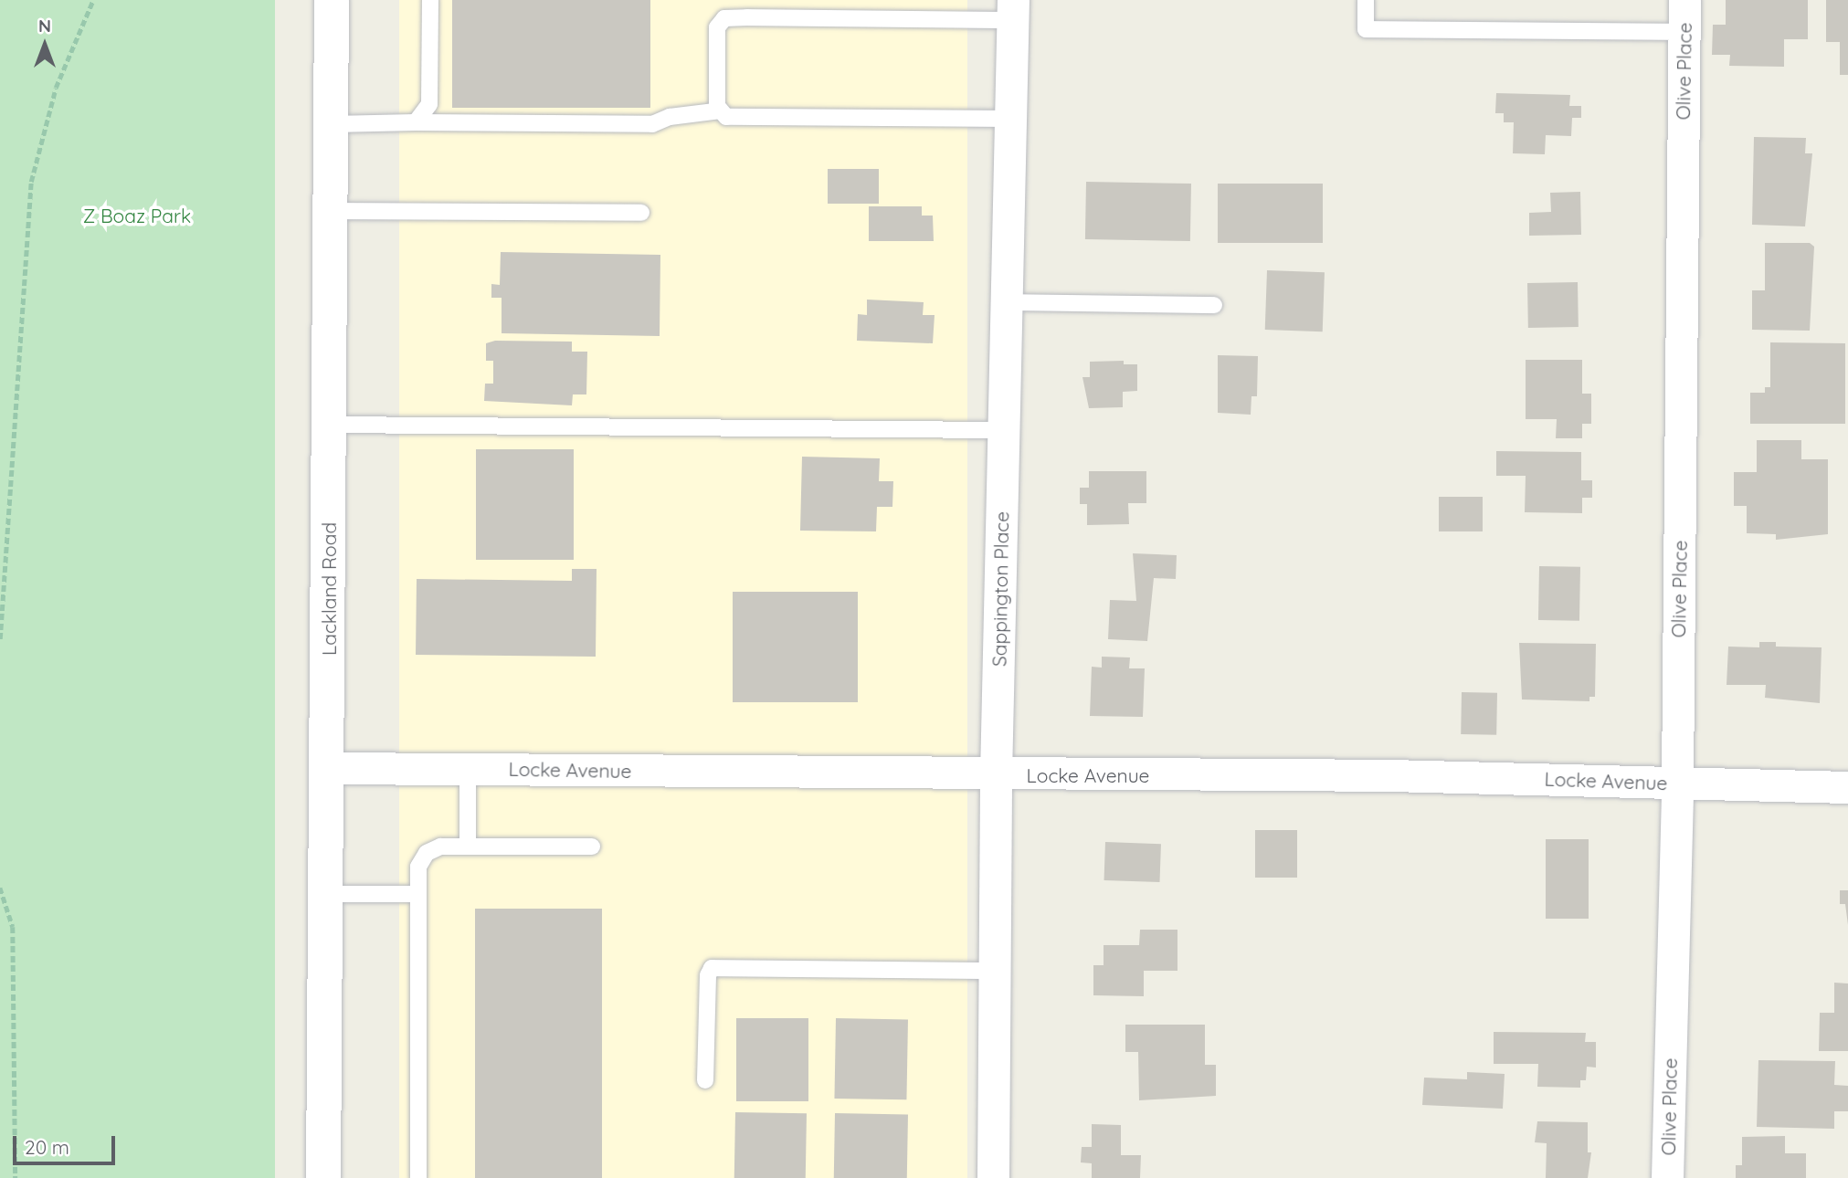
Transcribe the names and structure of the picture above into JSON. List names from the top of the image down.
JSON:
{
  "streets": {
    "street": [
      "Olive Place",
      "Lackland Road",
      "Sappington Place",
      "Locke Avenue"
    ]
  },
  "crossings": [
    ["Olive Place", "Locke Avenue"],
    ["Lackland Road", "Locke Avenue"],
    ["Sappington Place", "Locke Avenue"]
  ],
  "parks": ["Z Boaz Park"],
  "scale_bar": "20 m",
  "north": "top"
}
